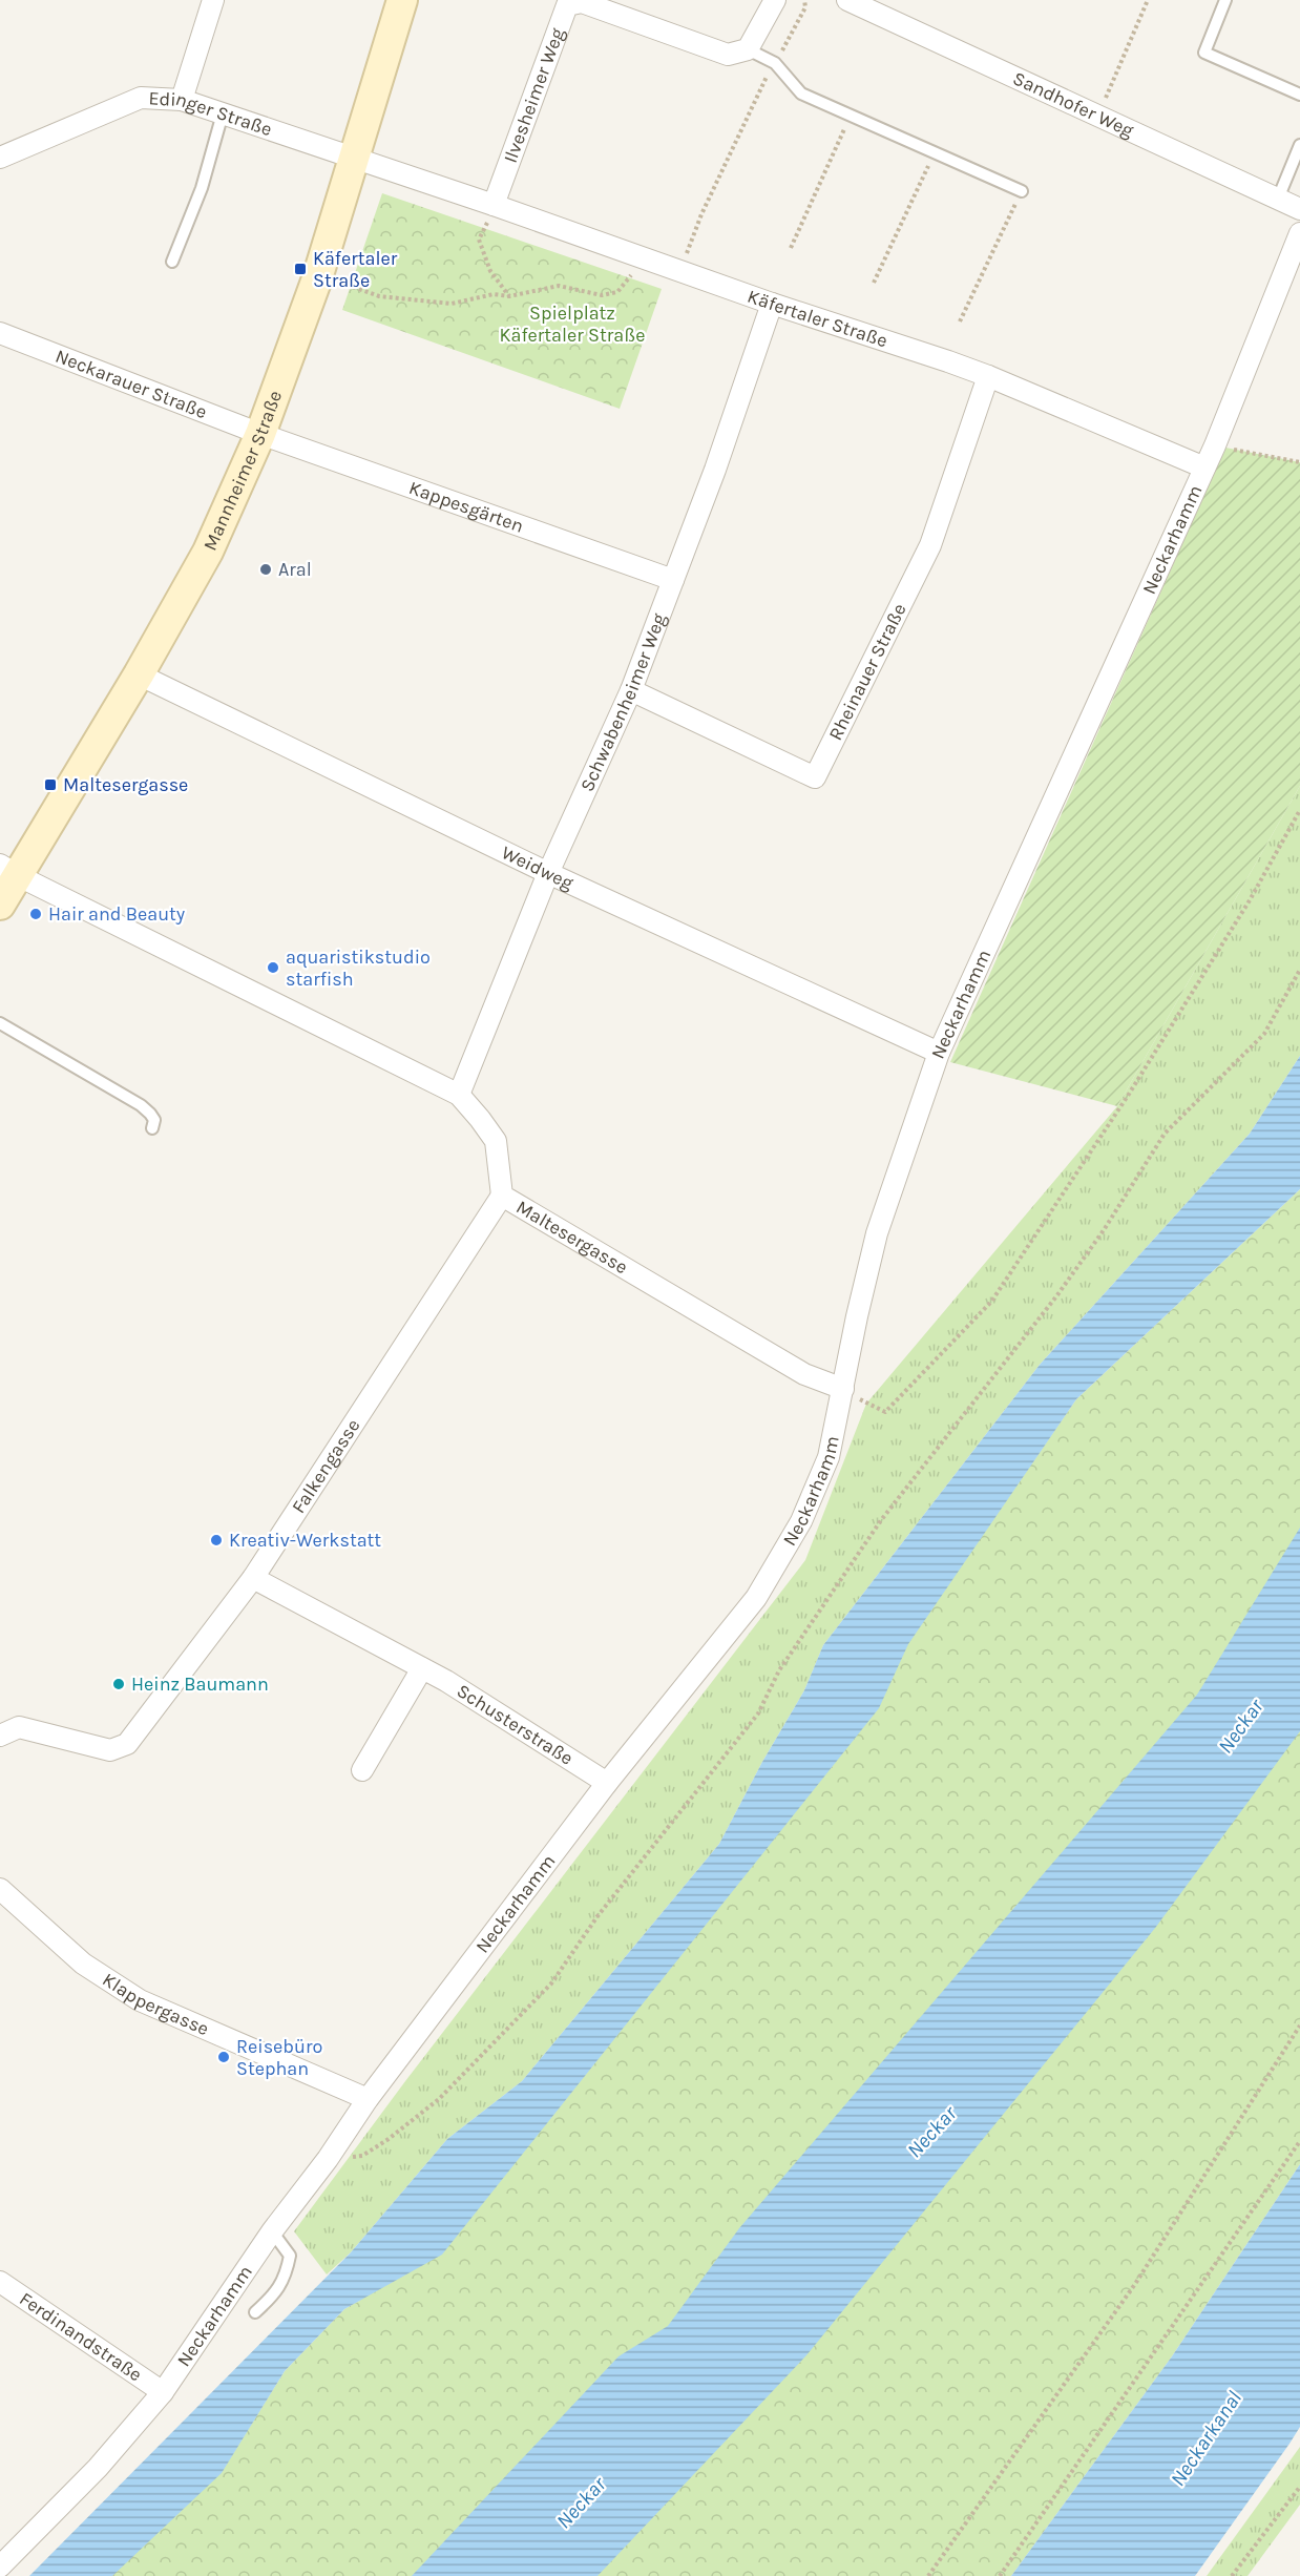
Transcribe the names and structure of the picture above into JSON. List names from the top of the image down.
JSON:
{
  "streets": {
    "street": [
      "Ilvesheimer Weg",
      "Sandhofer Weg",
      "Edinger Straße",
      "Käfertaler Straße",
      "Neckarauer Straße",
      "Mannheimer Straße",
      "Kappesgärten",
      "Neckarhamm",
      "Rheinauer Straße",
      "Schwabenheimer Weg",
      "Weidweg",
      "Maltesergasse",
      "Falkengasse",
      "Schusterstraße",
      "Klappergasse",
      "Ferdinandstraße"
    ]
  },
  "crossings": [
    ["Ilvesheimer Weg", "Käfertaler Straße"],
    ["Edinger Straße", "Käfertaler Straße"],
    ["Edinger Straße", "Mannheimer Straße"],
    ["Käfertaler Straße", "Mannheimer Straße"],
    ["Käfertaler Straße", "Neckarhamm"],
    ["Käfertaler Straße", "Rheinauer Straße"],
    ["Käfertaler Straße", "Schwabenheimer Weg"],
    ["Neckarauer Straße", "Mannheimer Straße"],
    ["Neckarauer Straße", "Kappesgärten"],
    ["Mannheimer Straße", "Kappesgärten"],
    ["Mannheimer Straße", "Weidweg"],
    ["Mannheimer Straße", "Maltesergasse"],
    ["Kappesgärten", "Schwabenheimer Weg"],
    ["Neckarhamm", "Weidweg"],
    ["Neckarhamm", "Maltesergasse"],
    ["Neckarhamm", "Schusterstraße"],
    ["Neckarhamm", "Klappergasse"],
    ["Neckarhamm", "Ferdinandstraße"],
    ["Rheinauer Straße", "Schwabenheimer Weg"],
    ["Schwabenheimer Weg", "Weidweg"],
    ["Schwabenheimer Weg", "Maltesergasse"],
    ["Maltesergasse", "Falkengasse"],
    ["Falkengasse", "Schusterstraße"]
  ],
  "water": ["Neckar", "Neckarkanal"],
  "parks": ["Spielplatz Käfertaler Straße"],
  "places": {
    "transit": ["Käfertaler Straße", "Maltesergasse"],
    "other": [
      "Aral",
      "Hair and Beauty",
      "aquaristikstudio starfish",
      "Kreativ-Werkstatt",
      "Heinz Baumann",
      "Reisebüro Stephan"
    ]
  }
}
